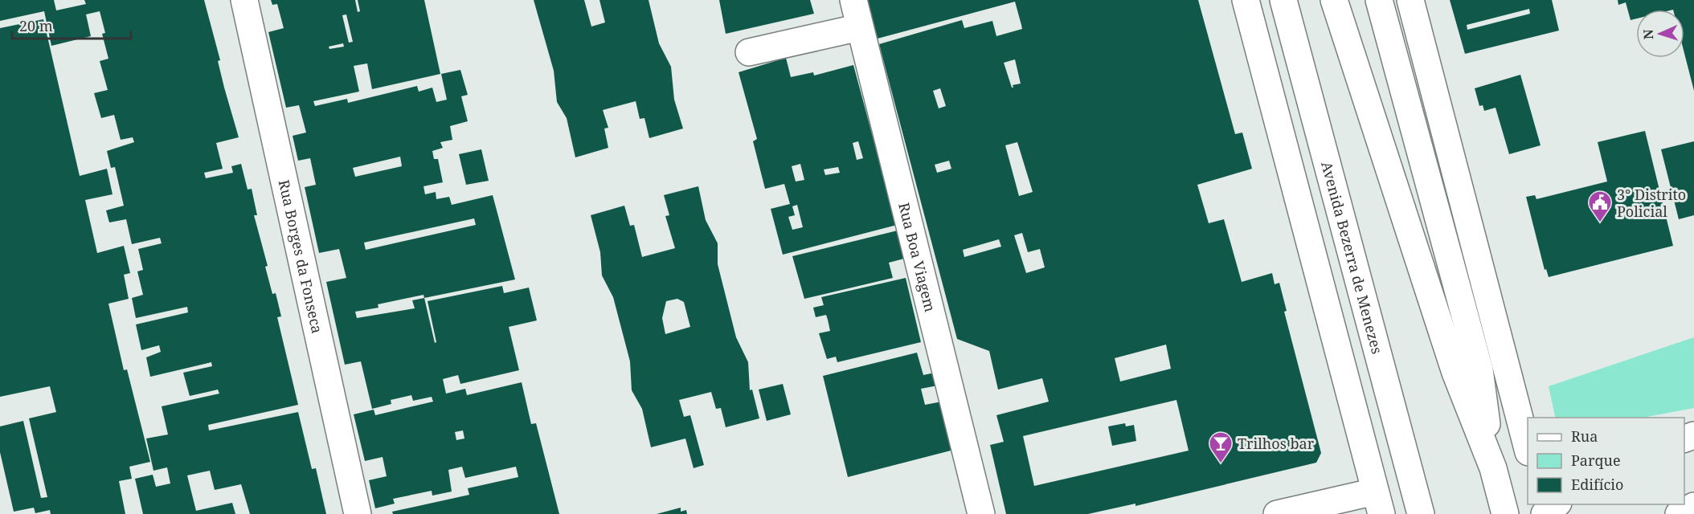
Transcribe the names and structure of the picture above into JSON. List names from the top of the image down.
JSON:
{
  "streets": {
    "street": ["Rua Borges da Fonseca", "Rua Boa Viagem", "Avenida Bezerra de Menezes"]
  },
  "places": {
    "public building": ["3° Distrito Policial"],
    "bar": ["Trilhos bar"]
  },
  "legend": ["Rua", "Parque", "Edifício"],
  "scale_bar": "20 m",
  "north": "left"
}
